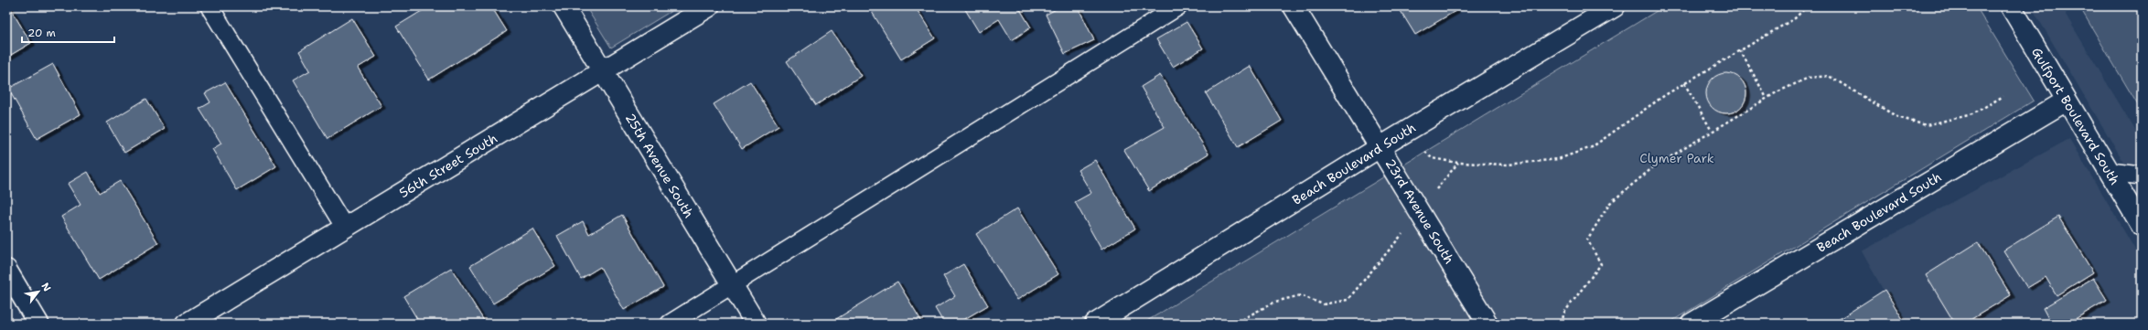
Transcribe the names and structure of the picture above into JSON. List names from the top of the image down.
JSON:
{
  "streets": {
    "street": [
      "Gulfport Boulevard South",
      "Beach Boulevard South",
      "56th Street South",
      "25th Avenue South",
      "23rd Avenue South"
    ]
  },
  "crossings": [
    ["Gulfport Boulevard South", "Beach Boulevard South"],
    ["Beach Boulevard South", "23rd Avenue South"],
    ["56th Street South", "25th Avenue South"]
  ],
  "parks": ["Clymer Park"],
  "scale_bar": "20 m",
  "north": "top right"
}
